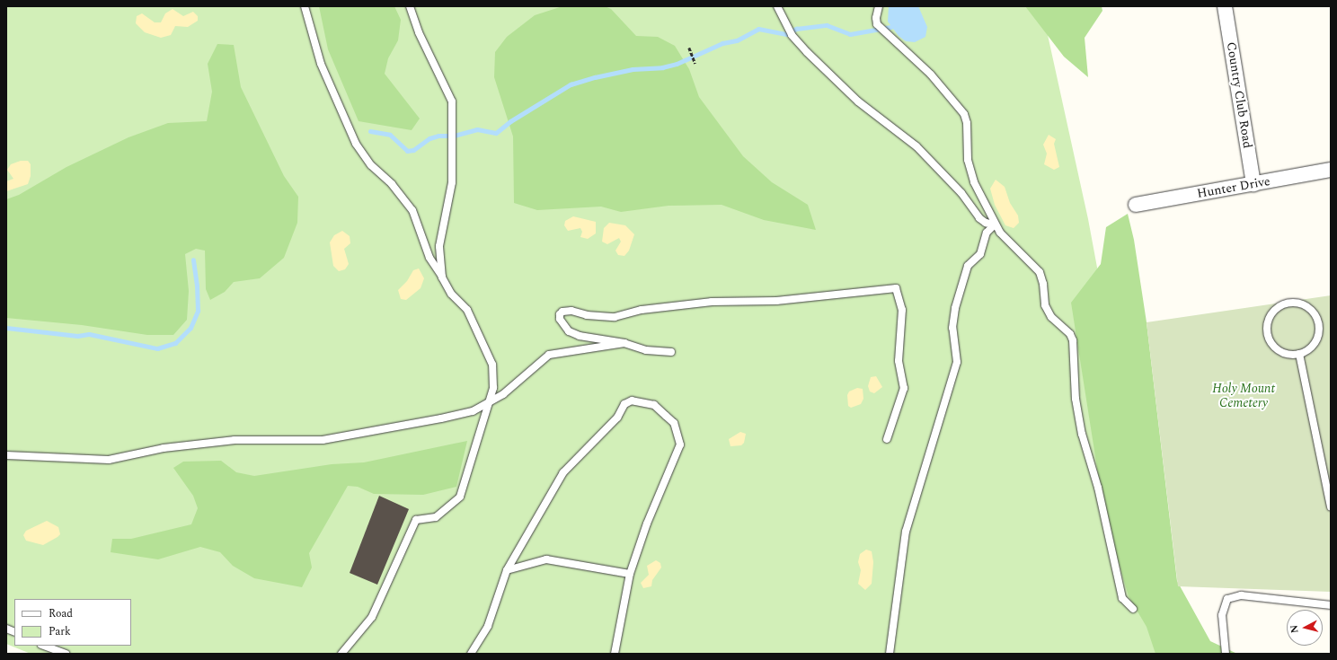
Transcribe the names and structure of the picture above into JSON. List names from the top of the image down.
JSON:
{
  "streets": {
    "street": ["Country Club Road", "Hunter Drive"]
  },
  "crossings": [
    ["Country Club Road", "Hunter Drive"]
  ],
  "parks": ["Holy Mount Cemetery"],
  "legend": ["Road", "Park"],
  "north": "left"
}
